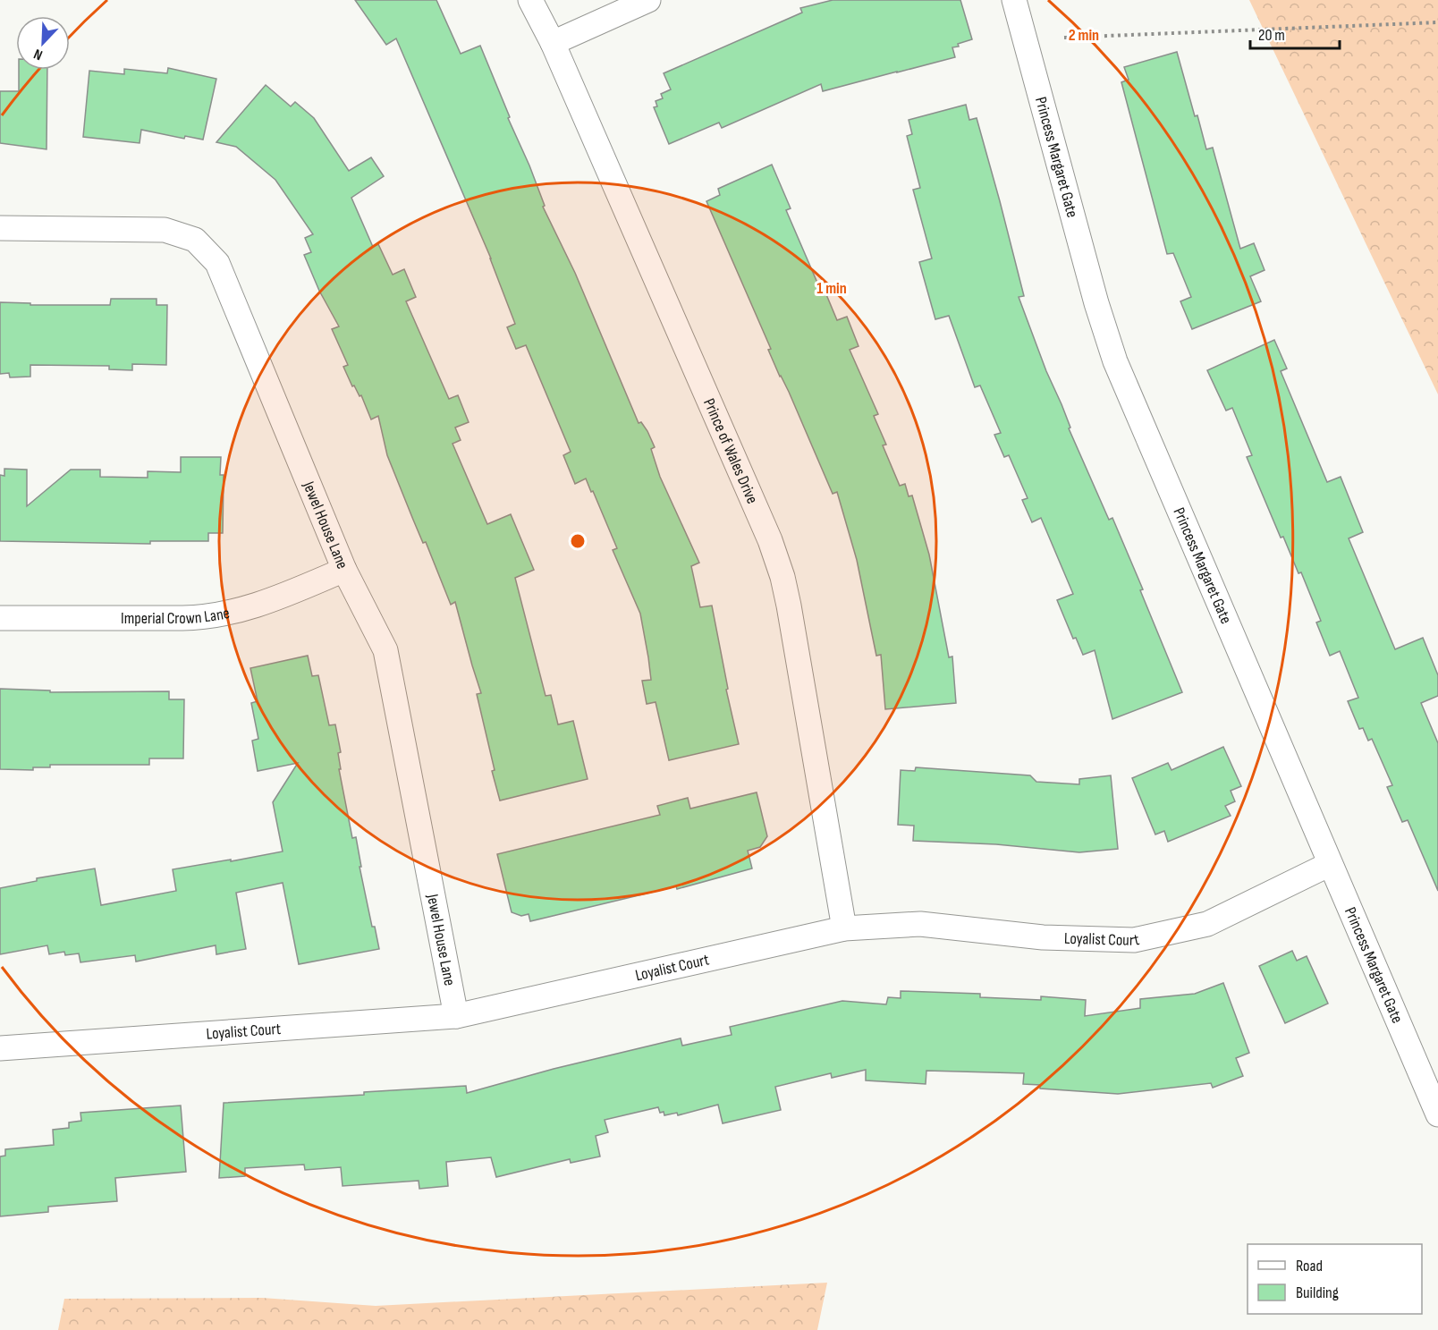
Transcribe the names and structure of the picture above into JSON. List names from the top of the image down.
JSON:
{
  "streets": {
    "street": [
      "Princess Margaret Gate",
      "Prince of Wales Drive",
      "Jewel House Lane",
      "Imperial Crown Lane",
      "Loyalist Court"
    ]
  },
  "crossings": [
    ["Princess Margaret Gate", "Loyalist Court"],
    ["Prince of Wales Drive", "Loyalist Court"],
    ["Jewel House Lane", "Imperial Crown Lane"],
    ["Jewel House Lane", "Loyalist Court"]
  ],
  "legend": ["Road", "Building"],
  "scale_bar": "20 m",
  "north": "bottom left",
  "rings": ["2 min", "1 min"]
}
